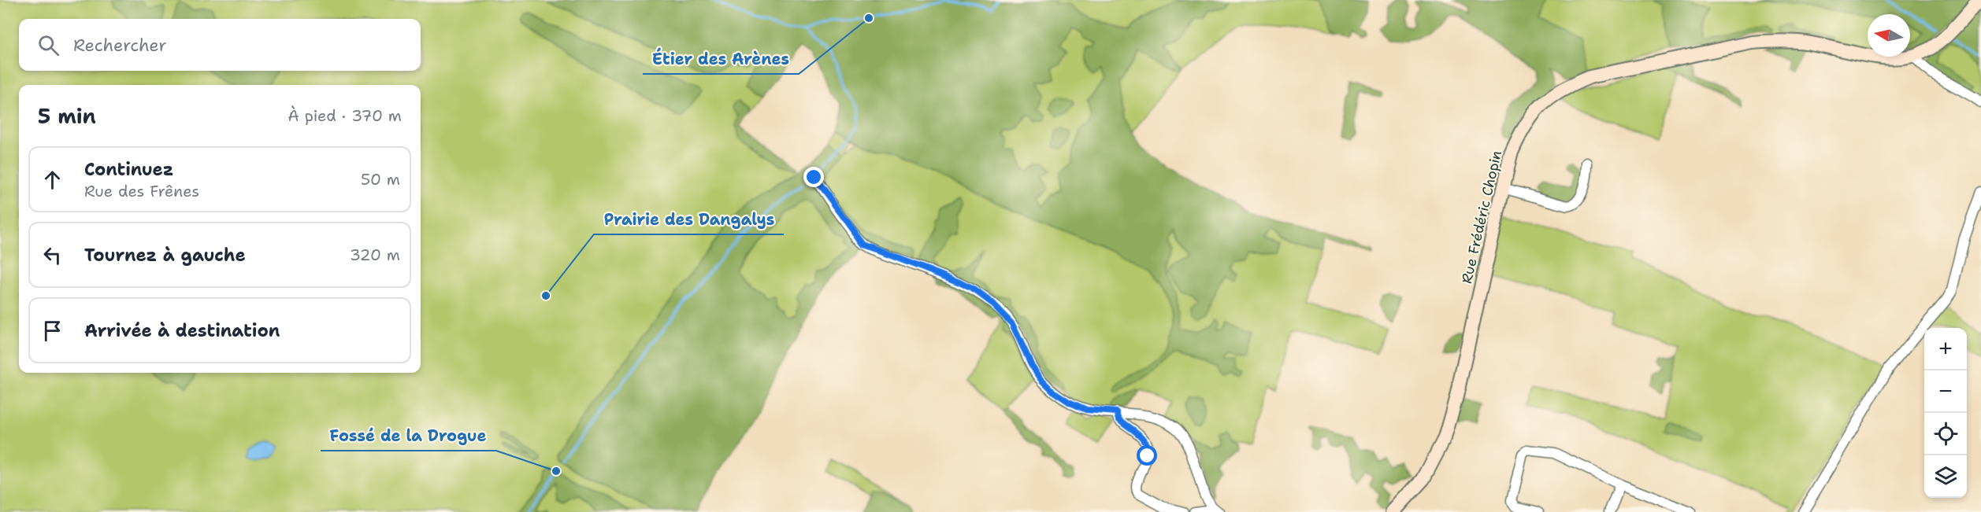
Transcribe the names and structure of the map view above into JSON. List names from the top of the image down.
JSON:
{
  "streets": {
    "street": ["Rue Frédéric Chopin"]
  },
  "places": ["Étier des Arènes", "Prairie des Dangalys", "Fossé de la Drogue"],
  "north": "left",
  "page": {
    "search": "Rechercher",
    "heading": ["5 min", "À pied · 370 m"],
    "list": [
      ["Continuez", "Rue des Frênes", "50 m"],
      ["Tournez à gauche", "320 m"],
      "Arrivée à destination"
    ],
    "map_buttons": ["+", "−"]
  }
}
